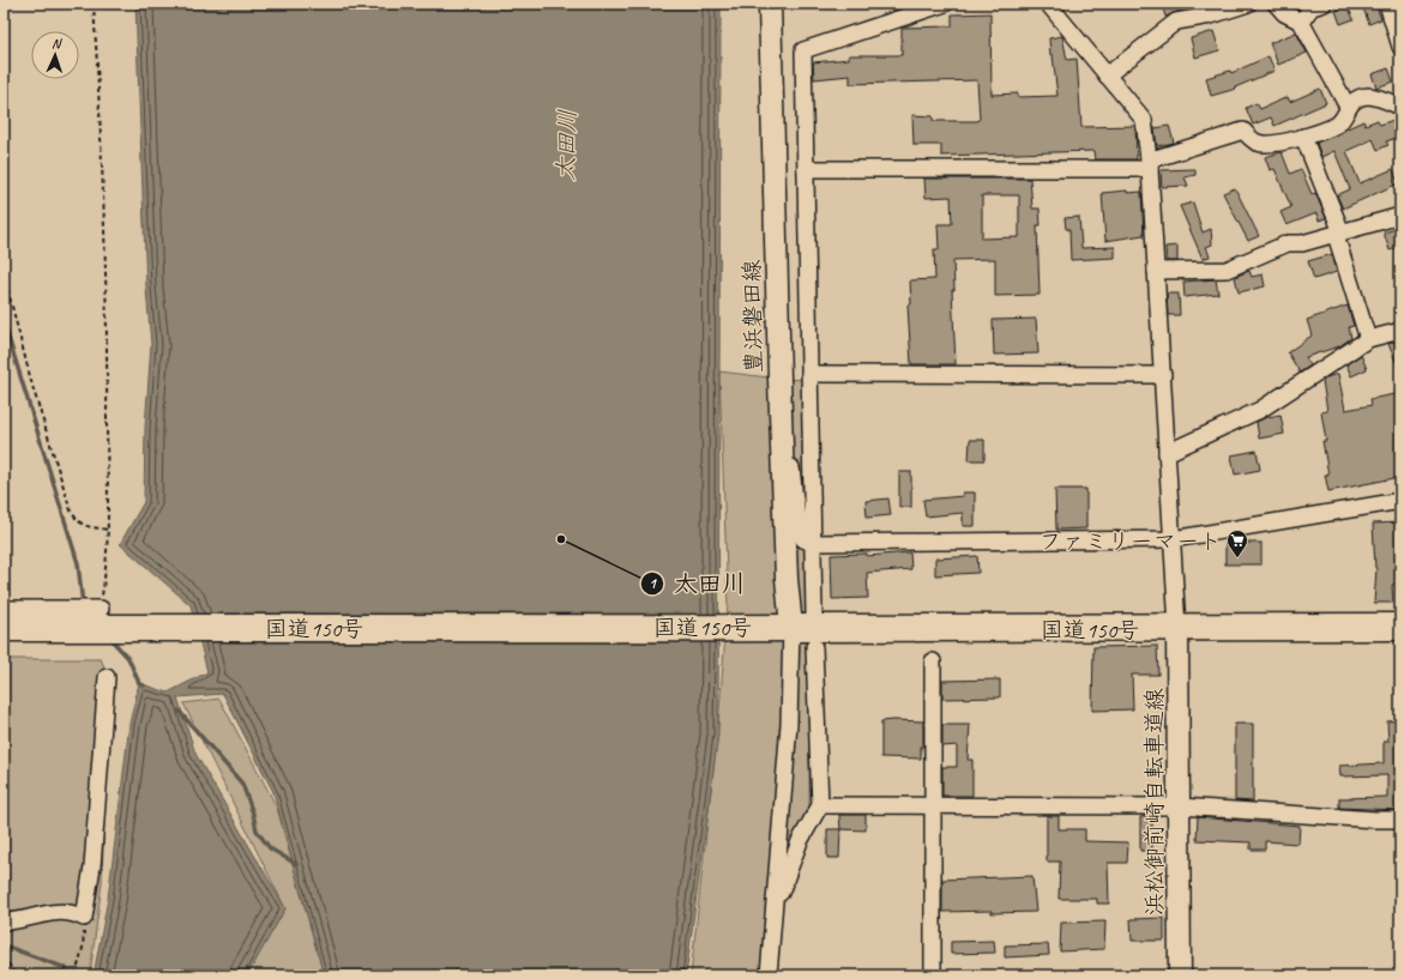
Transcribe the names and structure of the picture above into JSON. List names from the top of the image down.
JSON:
{
  "streets": {
    "highway": ["国道150号"],
    "main road": ["豊浜磐田線", "浜松御前崎自転車道線"]
  },
  "crossings": [
    ["豊浜磐田線", "国道150号"],
    ["国道150号", "浜松御前崎自転車道線"]
  ],
  "water": ["太田川"],
  "places": {
    "other": ["太田川"],
    "supermarket": ["ファミリーマート"]
  },
  "north": "top"
}
